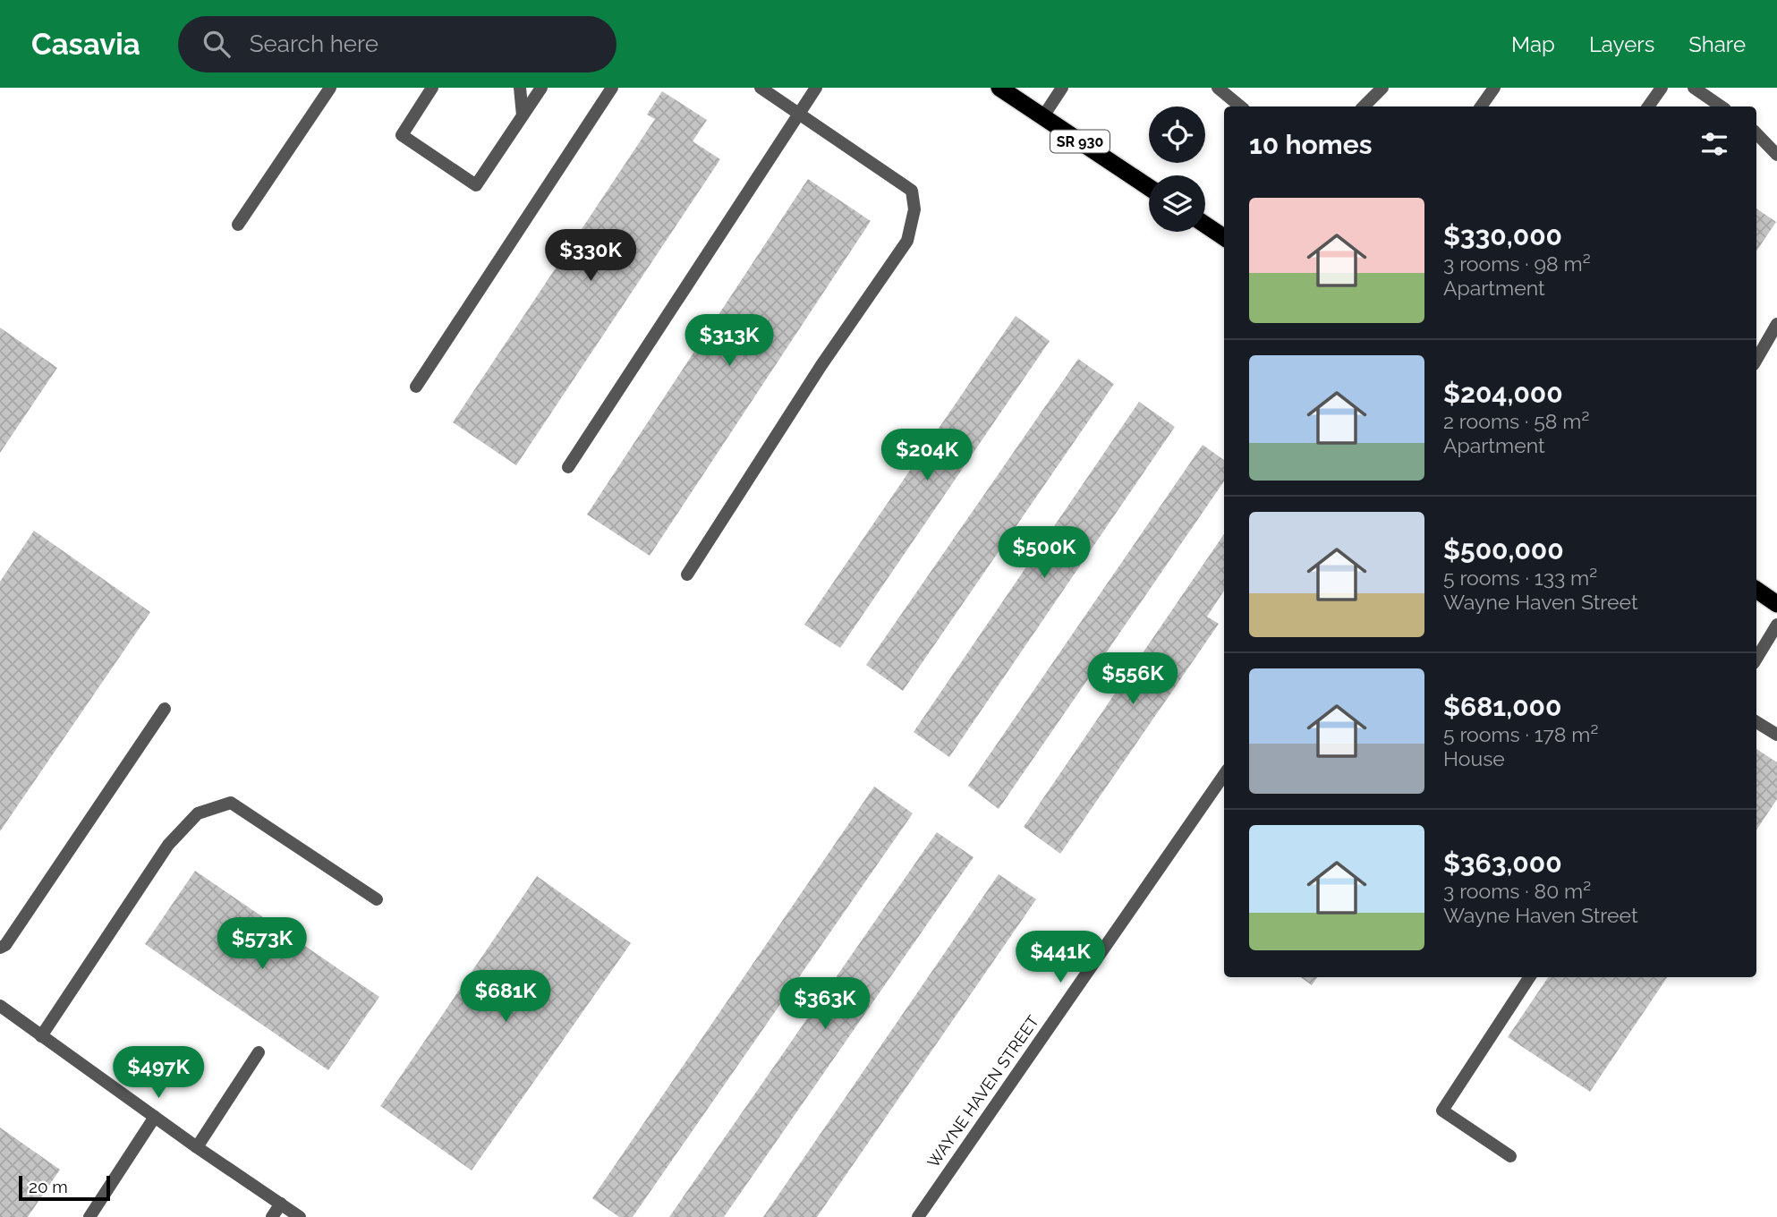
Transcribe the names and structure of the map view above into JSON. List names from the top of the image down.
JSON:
{
  "streets": {
    "highway": ["SR 930"],
    "street": ["WAYNE HAVEN STREET"]
  },
  "scale_bar": "20 m",
  "page": {
    "header": "Casavia",
    "search": "Search here",
    "nav": ["Map", "Layers", "Share"],
    "heading": "10 homes",
    "list": [
      {
        "name": "$330,000",
        "note": "3 rooms · 98 m² · Apartment"
      },
      {
        "name": "$204,000",
        "note": "2 rooms · 58 m² · Apartment"
      },
      {
        "name": "$500,000",
        "note": "5 rooms · 133 m² · Wayne Haven Street"
      },
      {
        "name": "$681,000",
        "note": "5 rooms · 178 m² · House"
      },
      {
        "name": "$363,000",
        "note": "3 rooms · 80 m² · Wayne Haven Street"
      }
    ],
    "price": [
      "$330K",
      "$313K",
      "$204K",
      "$500K",
      "$556K",
      "$573K",
      "$441K",
      "$681K",
      "$363K",
      "$497K"
    ],
    "scale": "20 m"
  }
}
